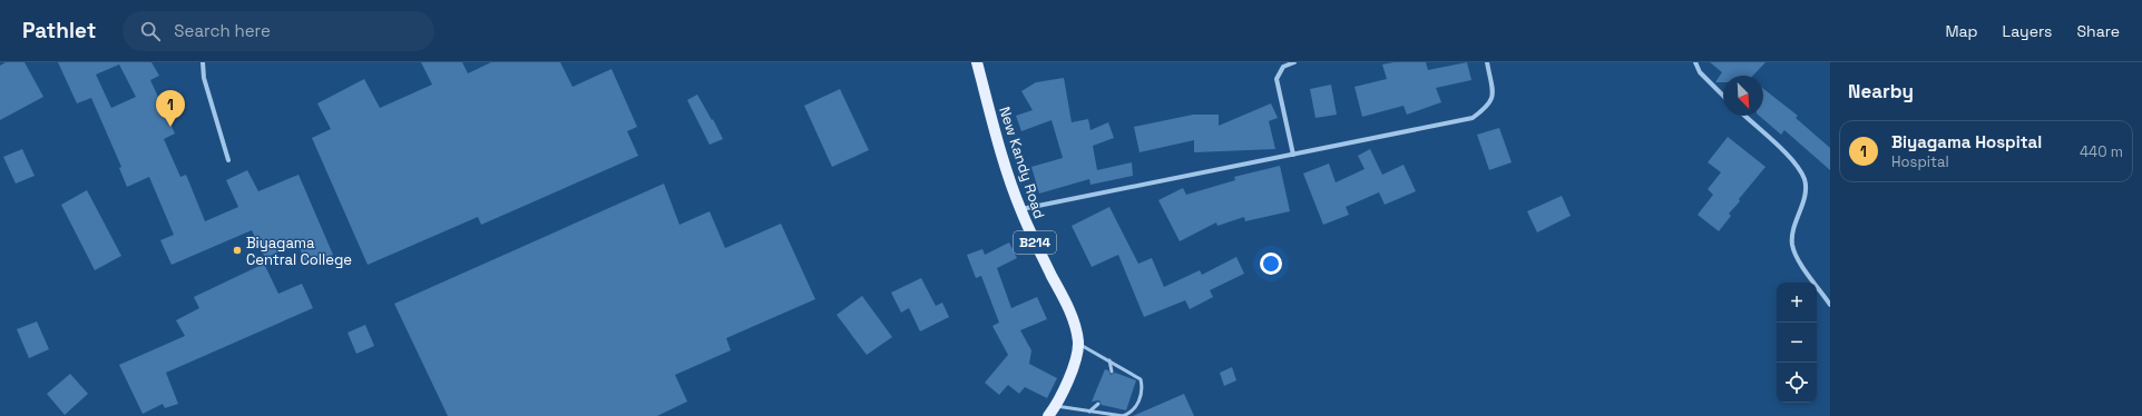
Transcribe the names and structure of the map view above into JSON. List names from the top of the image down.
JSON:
{
  "streets": {
    "main road": ["New Kandy Road", "B214"]
  },
  "places": ["Biyagama Central College"],
  "north": "bottom right",
  "page": {
    "header": "Pathlet",
    "search": "Search here",
    "nav": ["Map", "Layers", "Share"],
    "heading": "Nearby",
    "pins": "1",
    "list": [
      {
        "mark": "1",
        "name": "Biyagama Hospital",
        "note": "Hospital",
        "value": "440 m"
      }
    ],
    "map_buttons": ["+", "−"]
  }
}
